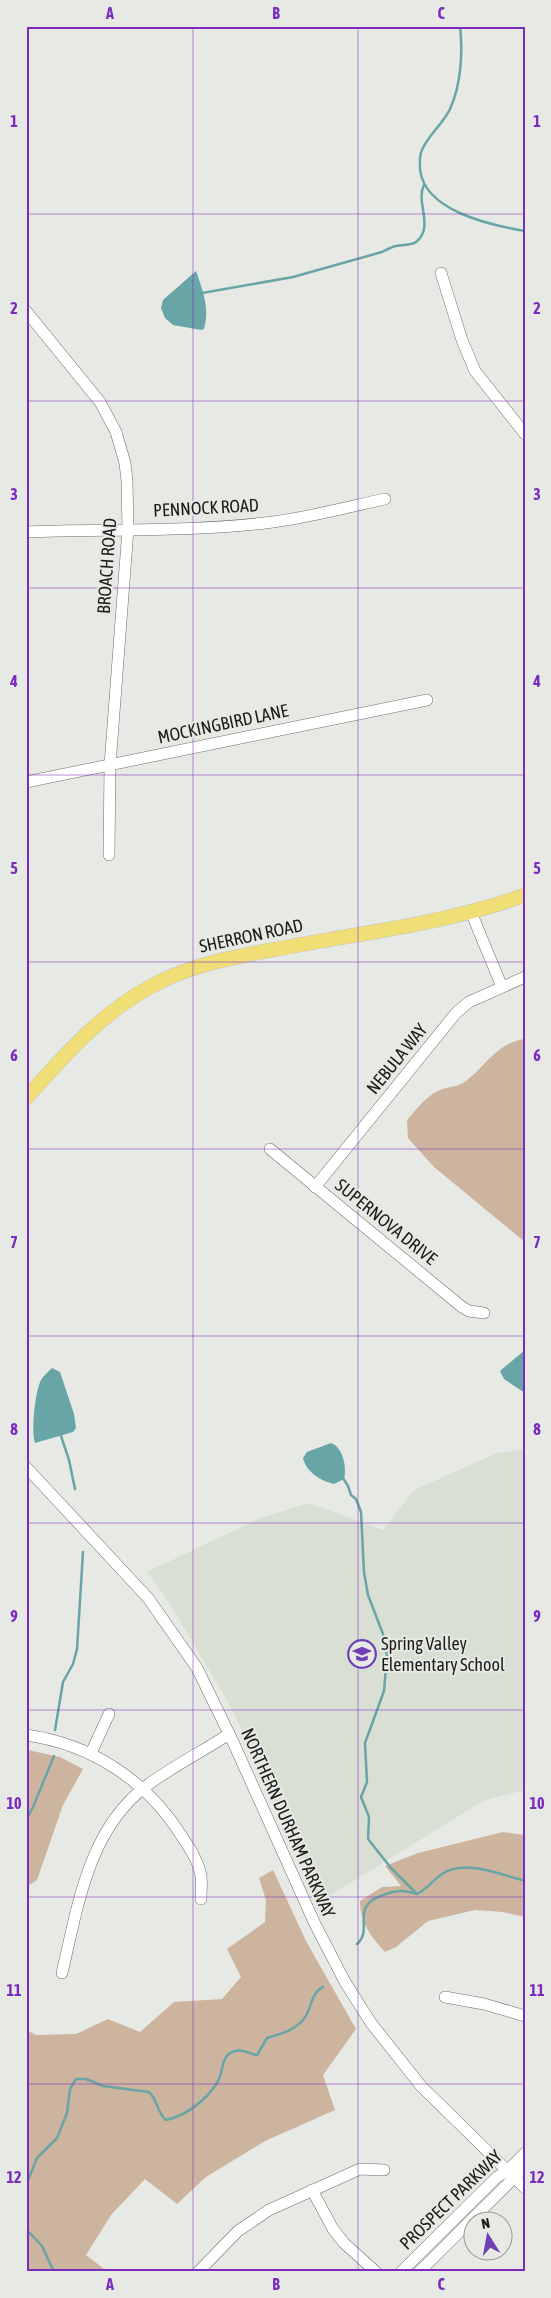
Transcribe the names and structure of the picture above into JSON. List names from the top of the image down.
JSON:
{
  "streets": {
    "main road": ["SHERRON ROAD"],
    "street": [
      "PENNOCK ROAD",
      "BROACH ROAD",
      "MOCKINGBIRD LANE",
      "NEBULA WAY",
      "SUPERNOVA DRIVE",
      "NORTHERN DURHAM PARKWAY",
      "PROSPECT PARKWAY"
    ]
  },
  "crossings": [
    ["PENNOCK ROAD", "BROACH ROAD"],
    ["BROACH ROAD", "MOCKINGBIRD LANE"],
    ["NEBULA WAY", "SUPERNOVA DRIVE"],
    ["NORTHERN DURHAM PARKWAY", "PROSPECT PARKWAY"]
  ],
  "places": {
    "school or university": ["Spring Valley Elementary School"]
  },
  "north": "top",
  "grid": {
    "columns": ["A", "B", "C"],
    "rows": [
      "1",
      "2",
      "3",
      "4",
      "5",
      "6",
      "7",
      "8",
      "9",
      "10",
      "11",
      "12"
    ]
  }
}
